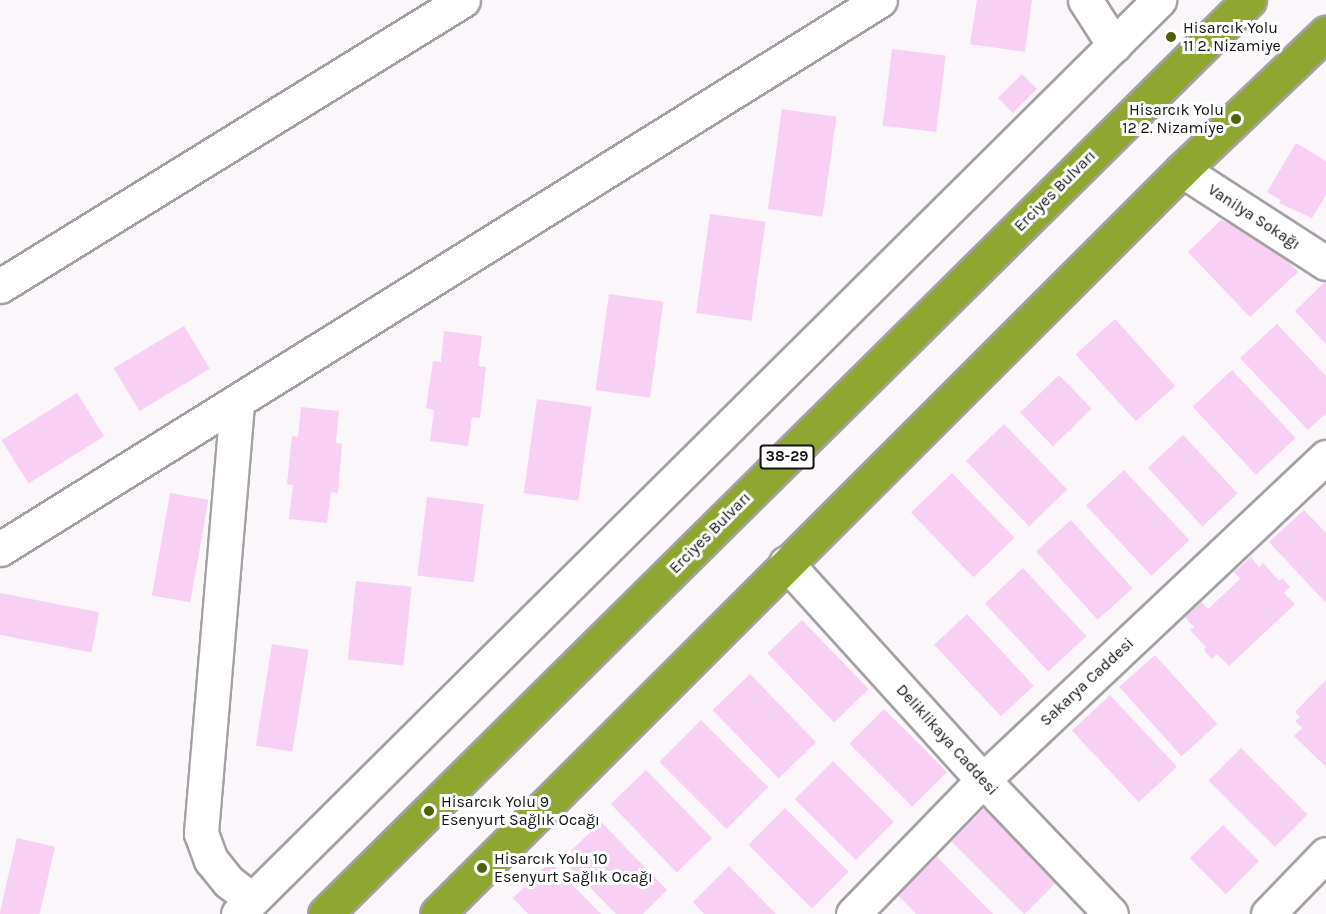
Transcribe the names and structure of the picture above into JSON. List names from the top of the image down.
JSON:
{
  "streets": {
    "highway": ["Erciyes Bulvarı", "38-29"],
    "street": ["Vanilya Sokağı", "Sakarya Caddesi", "Deliklikaya Caddesi"]
  },
  "crossings": [
    ["Sakarya Caddesi", "Deliklikaya Caddesi"]
  ],
  "places": [
    "Hisarcık Yolu 11 2. Nizamiye",
    "Hisarcık Yolu 12 2. Nizamiye",
    "Hisarcık Yolu 9 Esenyurt Sağlık Ocağı",
    "Hisarcık Yolu 10 Esenyurt Sağlık Ocağı"
  ]
}
